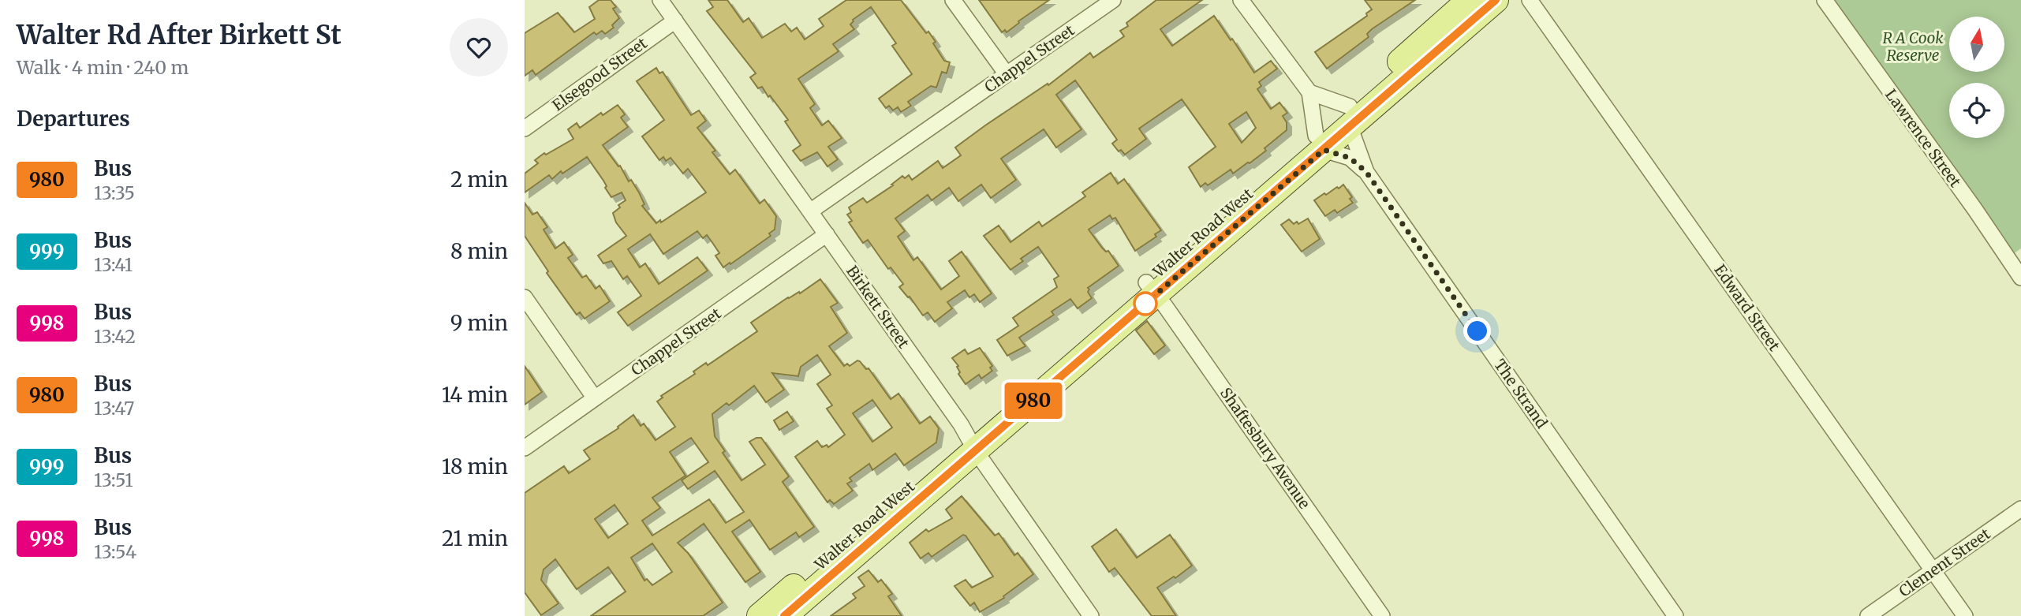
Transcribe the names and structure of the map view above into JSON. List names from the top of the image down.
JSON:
{
  "streets": {
    "main road": ["Walter Road West"],
    "street": [
      "Chappel Street",
      "Elsegood Street",
      "Lawrence Street",
      "Birkett Street",
      "Edward Street",
      "The Strand",
      "Shaftesbury Avenue",
      "Clement Street"
    ]
  },
  "crossings": [
    ["Chappel Street", "Birkett Street"],
    ["Elsegood Street", "Birkett Street"],
    ["Walter Road West", "Birkett Street"],
    ["Walter Road West", "The Strand"],
    ["Walter Road West", "Shaftesbury Avenue"],
    ["Edward Street", "Clement Street"]
  ],
  "parks": ["R A Cook Reserve"],
  "lines": ["bus line 980"],
  "north": "top",
  "page": {
    "heading": [
      ["Walter Rd After Birkett St", "Walk · 4 min · 240 m"],
      "Departures"
    ],
    "on_map": "980",
    "list": [
      {
        "mark": "980",
        "name": "Bus",
        "note": "13:35",
        "value": "2 min"
      },
      {
        "mark": "999",
        "name": "Bus",
        "note": "13:41",
        "value": "8 min"
      },
      {
        "mark": "998",
        "name": "Bus",
        "note": "13:42",
        "value": "9 min"
      },
      {
        "mark": "980",
        "name": "Bus",
        "note": "13:47",
        "value": "14 min"
      },
      {
        "mark": "999",
        "name": "Bus",
        "note": "13:51",
        "value": "18 min"
      },
      {
        "mark": "998",
        "name": "Bus",
        "note": "13:54",
        "value": "21 min"
      }
    ]
  }
}
